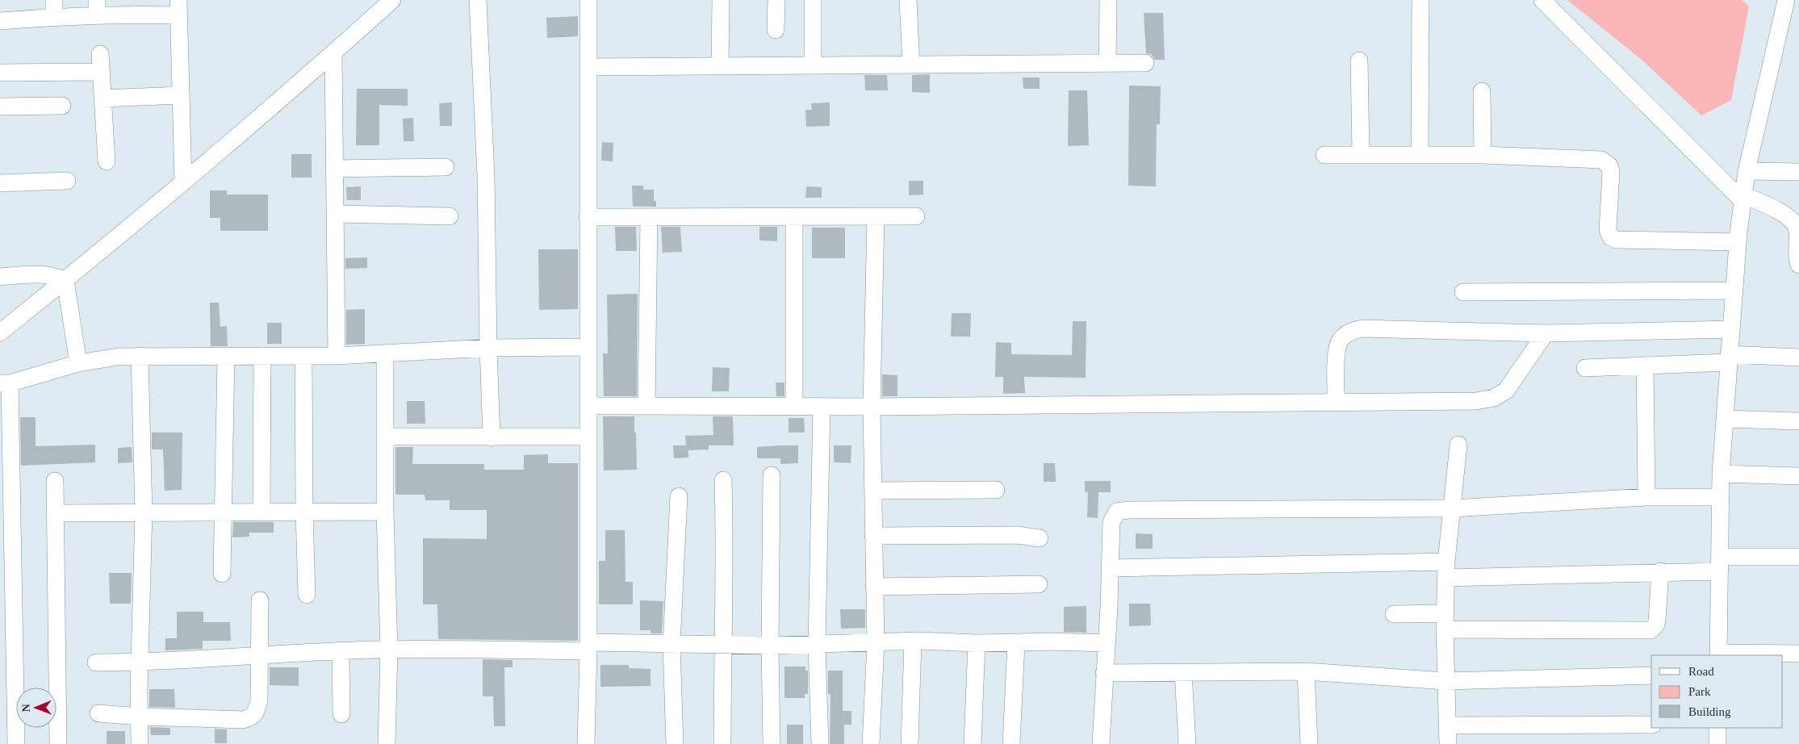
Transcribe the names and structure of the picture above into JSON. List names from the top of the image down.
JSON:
{
  "legend": ["Road", "Park", "Building"],
  "north": "left"
}
